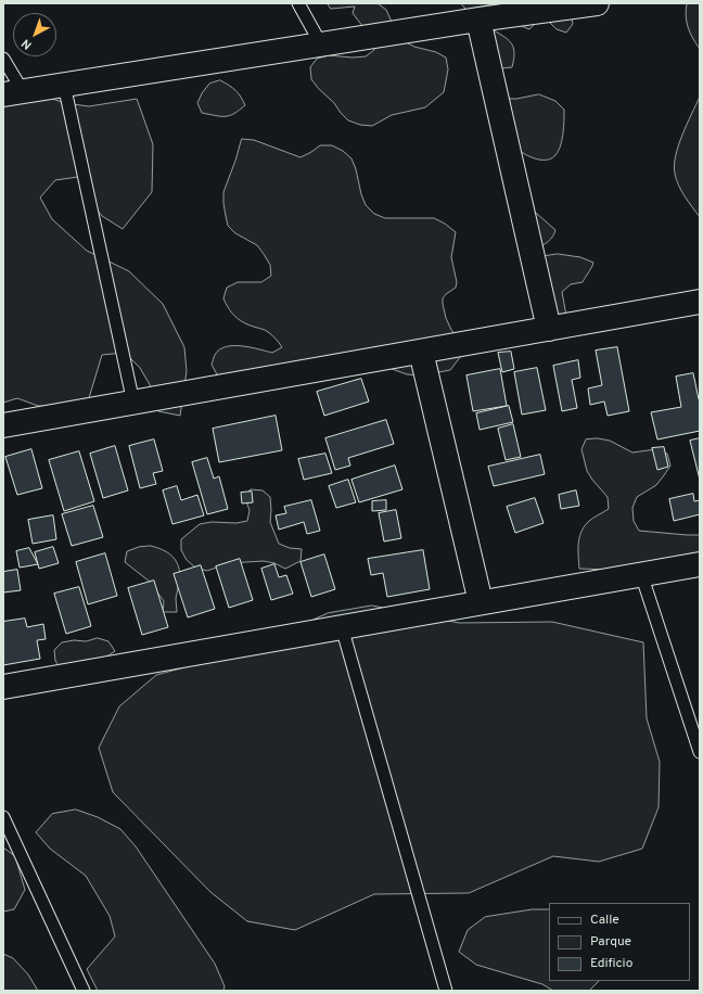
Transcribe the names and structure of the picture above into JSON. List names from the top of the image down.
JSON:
{
  "legend": ["Calle", "Parque", "Edificio"],
  "north": "bottom left"
}
